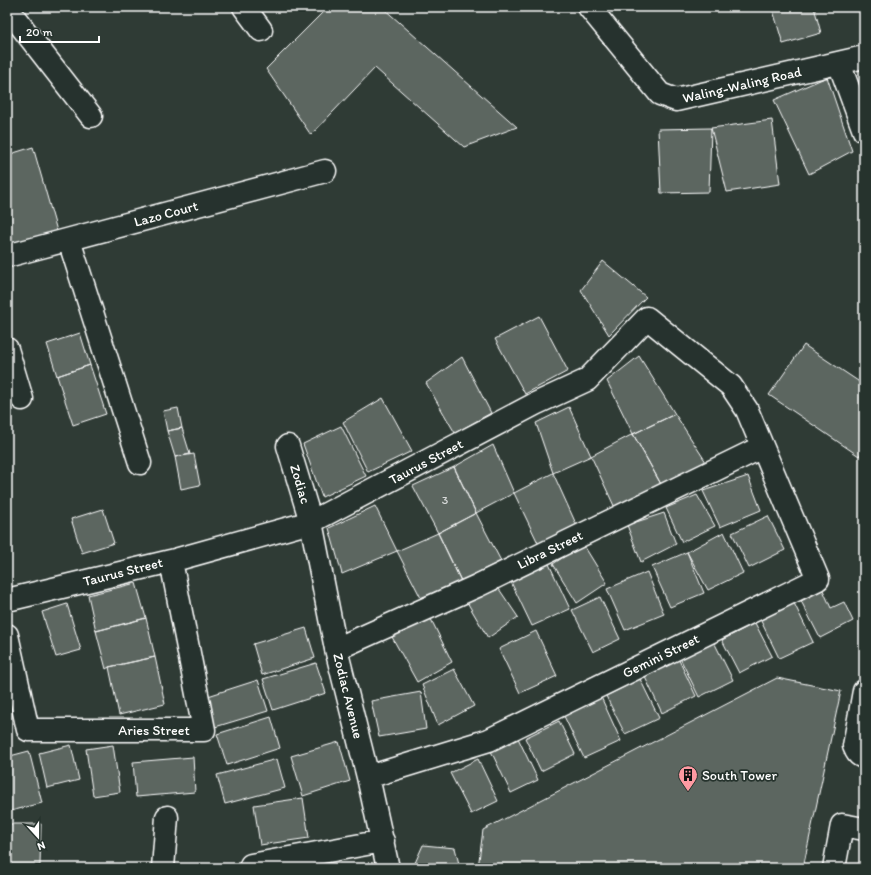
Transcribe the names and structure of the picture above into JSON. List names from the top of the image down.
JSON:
{
  "streets": {
    "street": [
      "Waling-Waling Road",
      "Lazo Court",
      "Taurus Street",
      "Zodiac",
      "Libra Street",
      "Gemini Street",
      "Zodiac Avenue",
      "Aries Street"
    ]
  },
  "crossings": [
    ["Taurus Street", "Zodiac"],
    ["Taurus Street", "Libra Street"],
    ["Taurus Street", "Gemini Street"],
    ["Taurus Street", "Zodiac Avenue"],
    ["Taurus Street", "Aries Street"],
    ["Zodiac", "Zodiac Avenue"],
    ["Libra Street", "Gemini Street"],
    ["Libra Street", "Zodiac Avenue"],
    ["Gemini Street", "Zodiac Avenue"]
  ],
  "places": {
    "building": ["South Tower"]
  },
  "house_numbers": ["3"],
  "scale_bar": "20 m",
  "north": "bottom"
}
